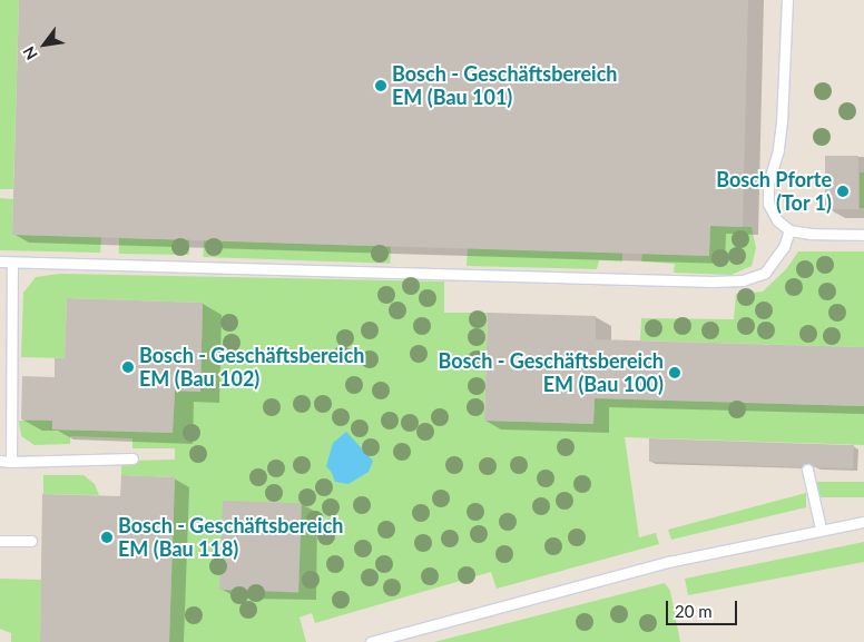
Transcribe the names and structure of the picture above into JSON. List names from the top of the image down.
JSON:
{
  "places": [
    "Bosch - Geschäftsbereich EM (Bau 101)",
    "Bosch Pforte (Tor 1)",
    "Bosch - Geschäftsbereich EM (Bau 102)",
    "Bosch - Geschäftsbereich EM (Bau 100)",
    "Bosch - Geschäftsbereich EM (Bau 118)"
  ],
  "scale_bar": "20 m",
  "north": "bottom left"
}
